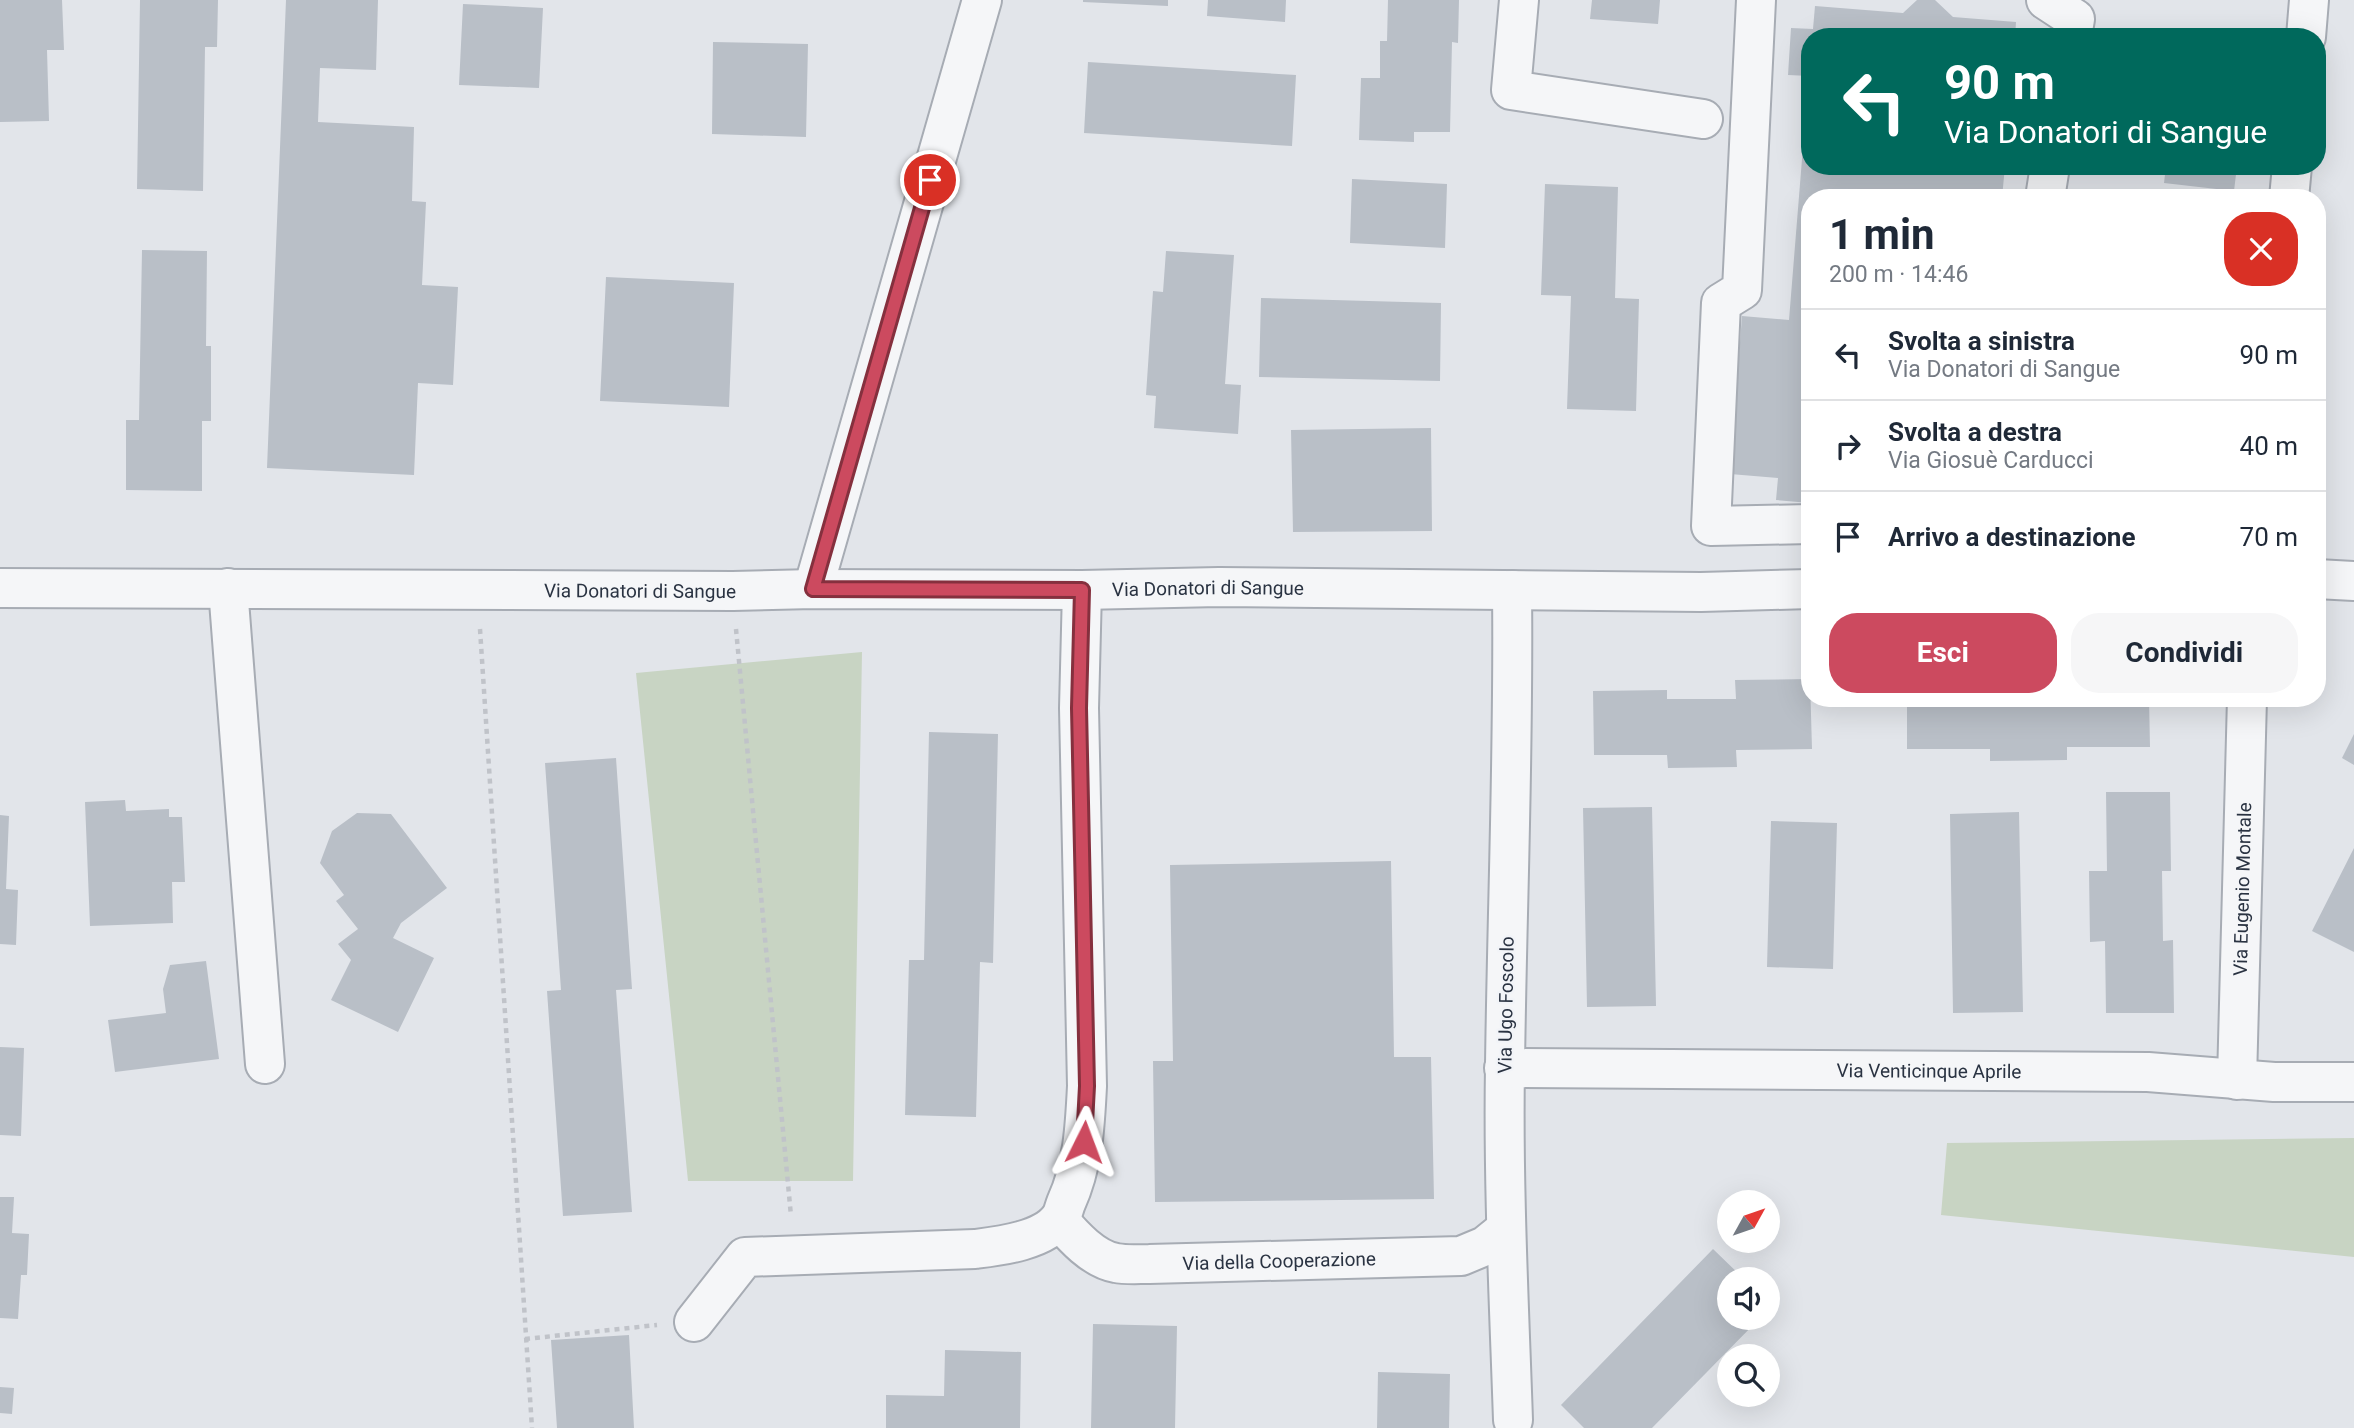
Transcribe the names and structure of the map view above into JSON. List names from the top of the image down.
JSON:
{
  "streets": {
    "street": [
      "Via Donatori di Sangue",
      "Via Eugenio Montale",
      "Via Ugo Foscolo",
      "Via Venticinque Aprile",
      "Via della Cooperazione"
    ]
  },
  "crossings": [
    ["Via Donatori di Sangue", "Via Ugo Foscolo"],
    ["Via Eugenio Montale", "Via Venticinque Aprile"],
    ["Via Ugo Foscolo", "Via Venticinque Aprile"],
    ["Via Ugo Foscolo", "Via della Cooperazione"]
  ],
  "north": "top right",
  "page": {
    "turn": ["90 m", "Via Donatori di Sangue"],
    "heading": ["1 min", "200 m · 14:46"],
    "list": [
      {
        "name": "Svolta a sinistra",
        "note": "Via Donatori di Sangue",
        "value": "90 m"
      },
      {
        "name": "Svolta a destra",
        "note": "Via Giosuè Carducci",
        "value": "40 m"
      },
      {
        "name": "Arrivo a destinazione",
        "value": "70 m"
      }
    ],
    "buttons": ["Esci", "Condividi"]
  }
}
